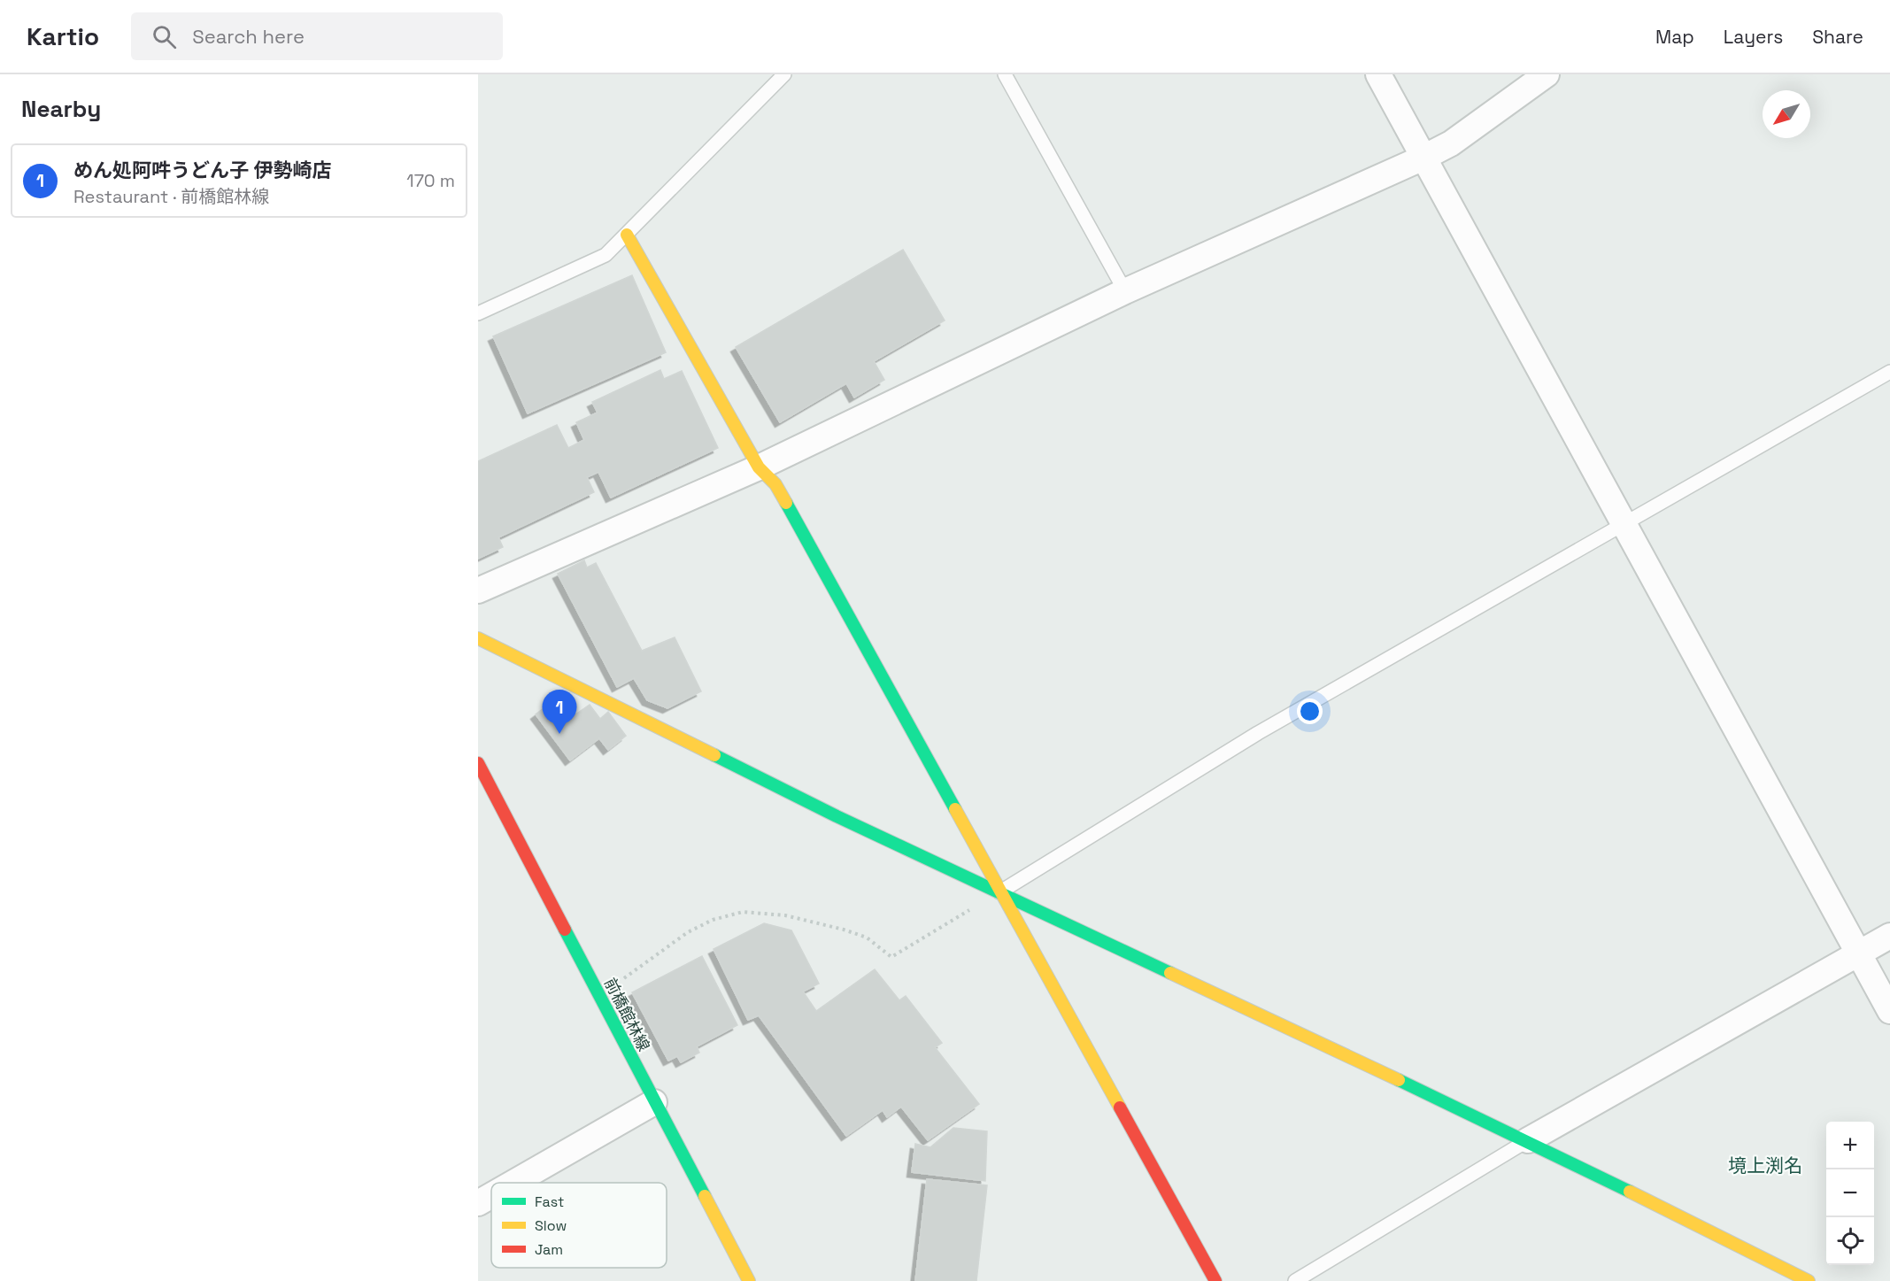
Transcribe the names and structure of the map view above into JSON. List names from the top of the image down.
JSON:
{
  "streets": {
    "street": ["前橋館林線"]
  },
  "districts": ["境上渕名"],
  "legend": ["Fast", "Slow", "Jam"],
  "north": "bottom left",
  "page": {
    "header": "Kartio",
    "search": "Search here",
    "nav": ["Map", "Layers", "Share"],
    "heading": "Nearby",
    "list": [
      {
        "mark": "1",
        "name": "めん処阿吽うどん子 伊勢崎店",
        "note": "Restaurant · 前橋館林線",
        "value": "170 m"
      }
    ],
    "pins": "1",
    "map_buttons": ["+", "−"]
  }
}
